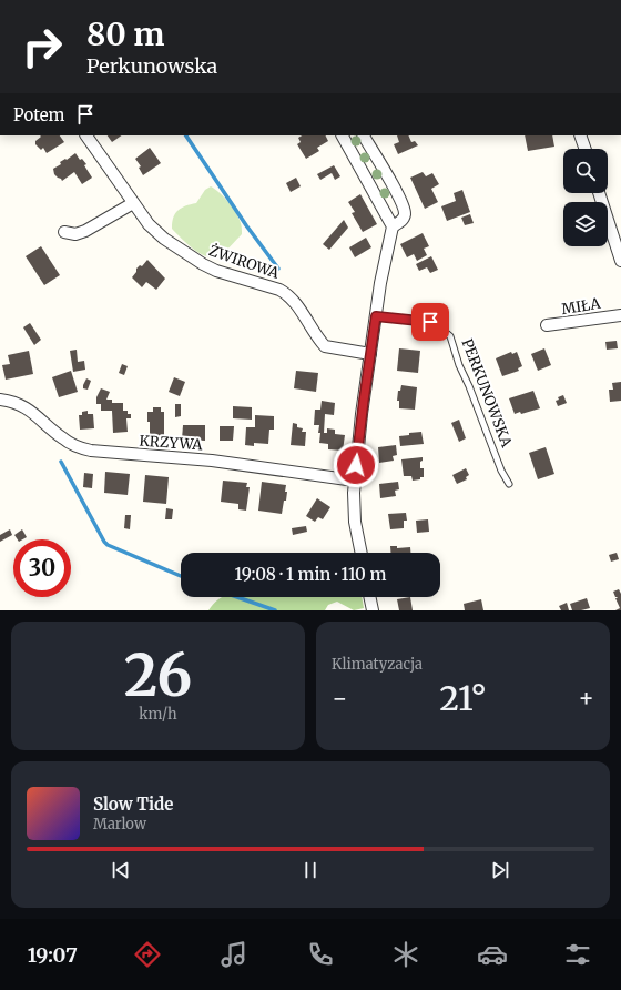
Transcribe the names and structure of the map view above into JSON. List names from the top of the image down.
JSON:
{
  "streets": {
    "street": ["ŻWIROWA", "MIŁA", "KRZYWA"],
    "lane": ["PERKUNOWSKA"]
  },
  "page": {
    "turn": ["80 m", "Perkunowska"],
    "then": "Potem",
    "limit": "30",
    "trip": "19:08 · 1 min · 110 m",
    "tile": [
      ["26", "km/h"],
      "Klimatyzacja"
    ],
    "heat": ["−", "21°", "+"],
    "song": ["Slow Tide", "Marlow"],
    "tabs": "19:07"
  }
}
